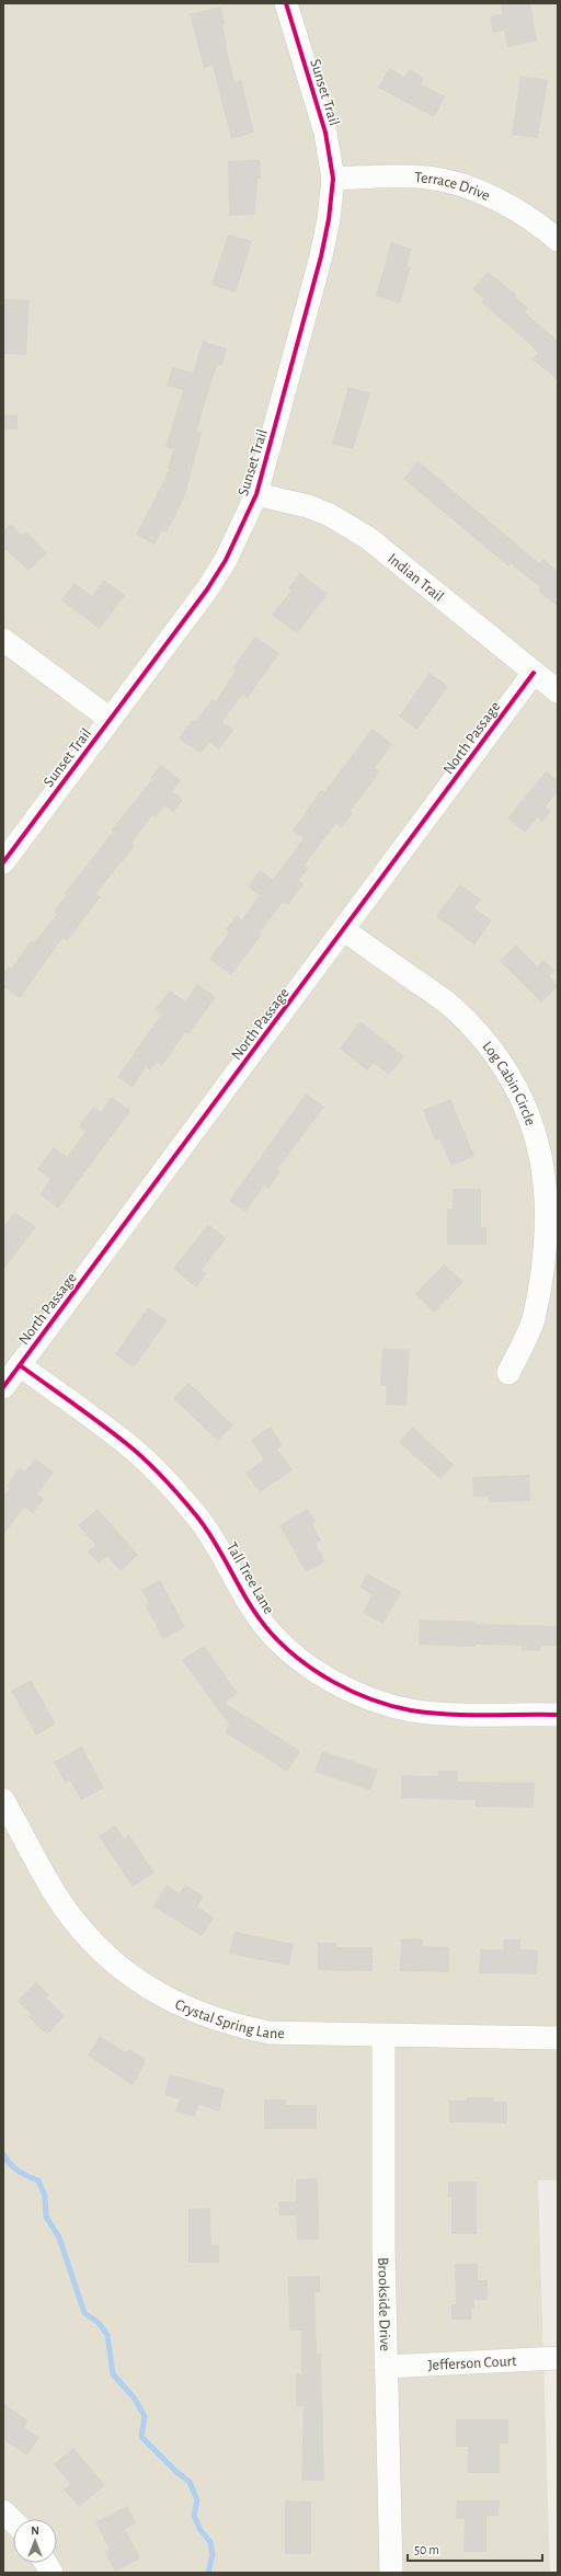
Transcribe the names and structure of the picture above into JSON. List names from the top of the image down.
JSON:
{
  "streets": {
    "street": [
      "Sunset Trail",
      "Terrace Drive",
      "Indian Trail",
      "North Passage",
      "Log Cabin Circle",
      "Tall Tree Lane",
      "Crystal Spring Lane",
      "Brookside Drive",
      "Jefferson Court"
    ]
  },
  "crossings": [
    ["Sunset Trail", "Terrace Drive"],
    ["Sunset Trail", "Indian Trail"],
    ["Indian Trail", "North Passage"],
    ["North Passage", "Log Cabin Circle"],
    ["North Passage", "Tall Tree Lane"],
    ["Crystal Spring Lane", "Brookside Drive"],
    ["Brookside Drive", "Jefferson Court"]
  ],
  "scale_bar": "50 m",
  "north": "top"
}
